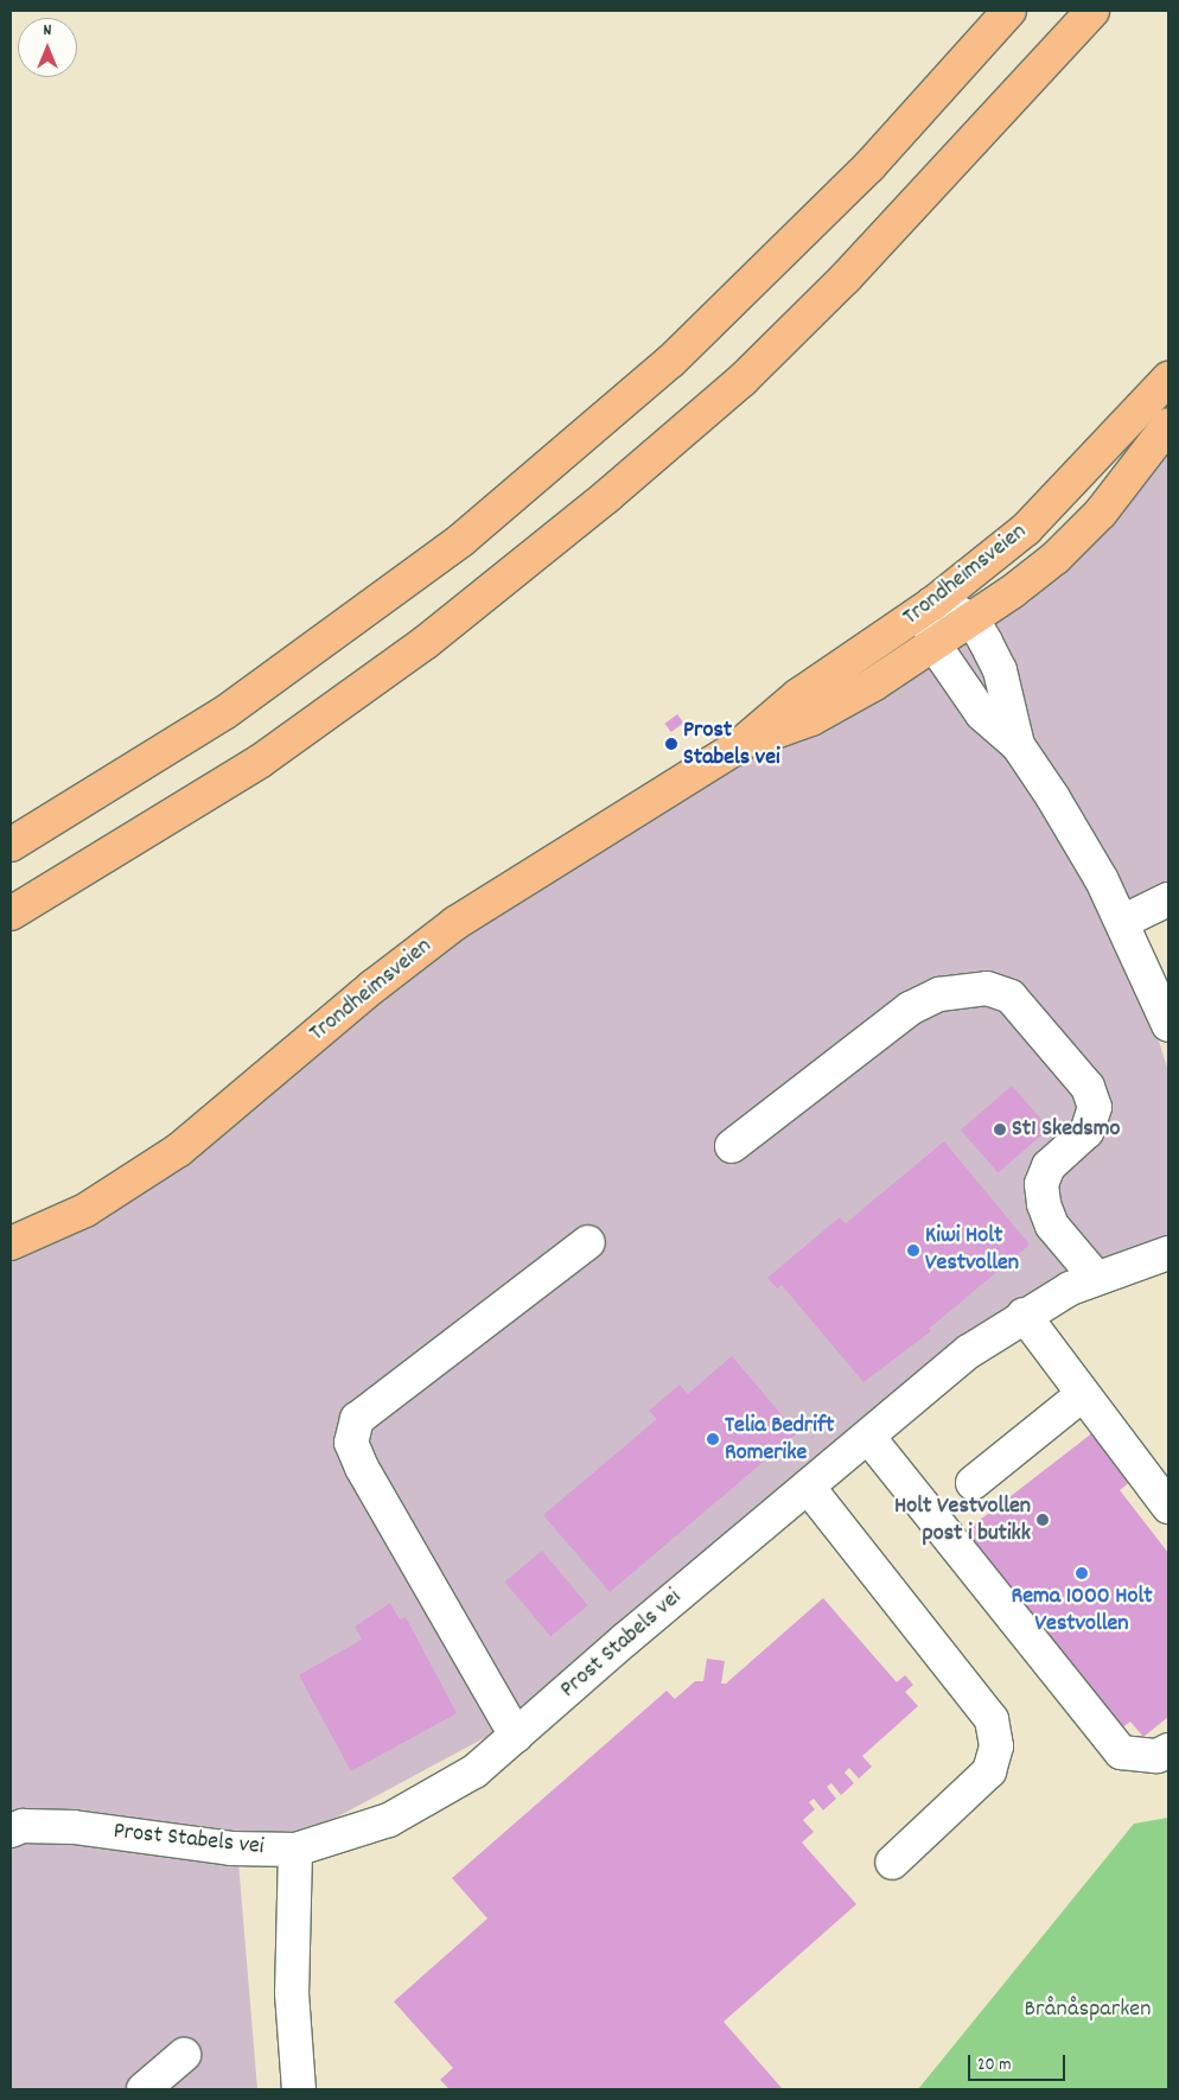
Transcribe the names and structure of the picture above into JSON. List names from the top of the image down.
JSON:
{
  "streets": {
    "main road": ["Trondheimsveien"],
    "street": ["Prost Stabels vei"]
  },
  "parks": ["Brånåsparken"],
  "places": [
    "Prost Stabels vei",
    "St1 Skedsmo",
    "Kiwi Holt Vestvollen",
    "Telia Bedrift Romerike",
    "Holt Vestvollen post i butikk",
    "Rema 1000 Holt Vestvollen"
  ],
  "scale_bar": "20 m",
  "north": "top"
}
